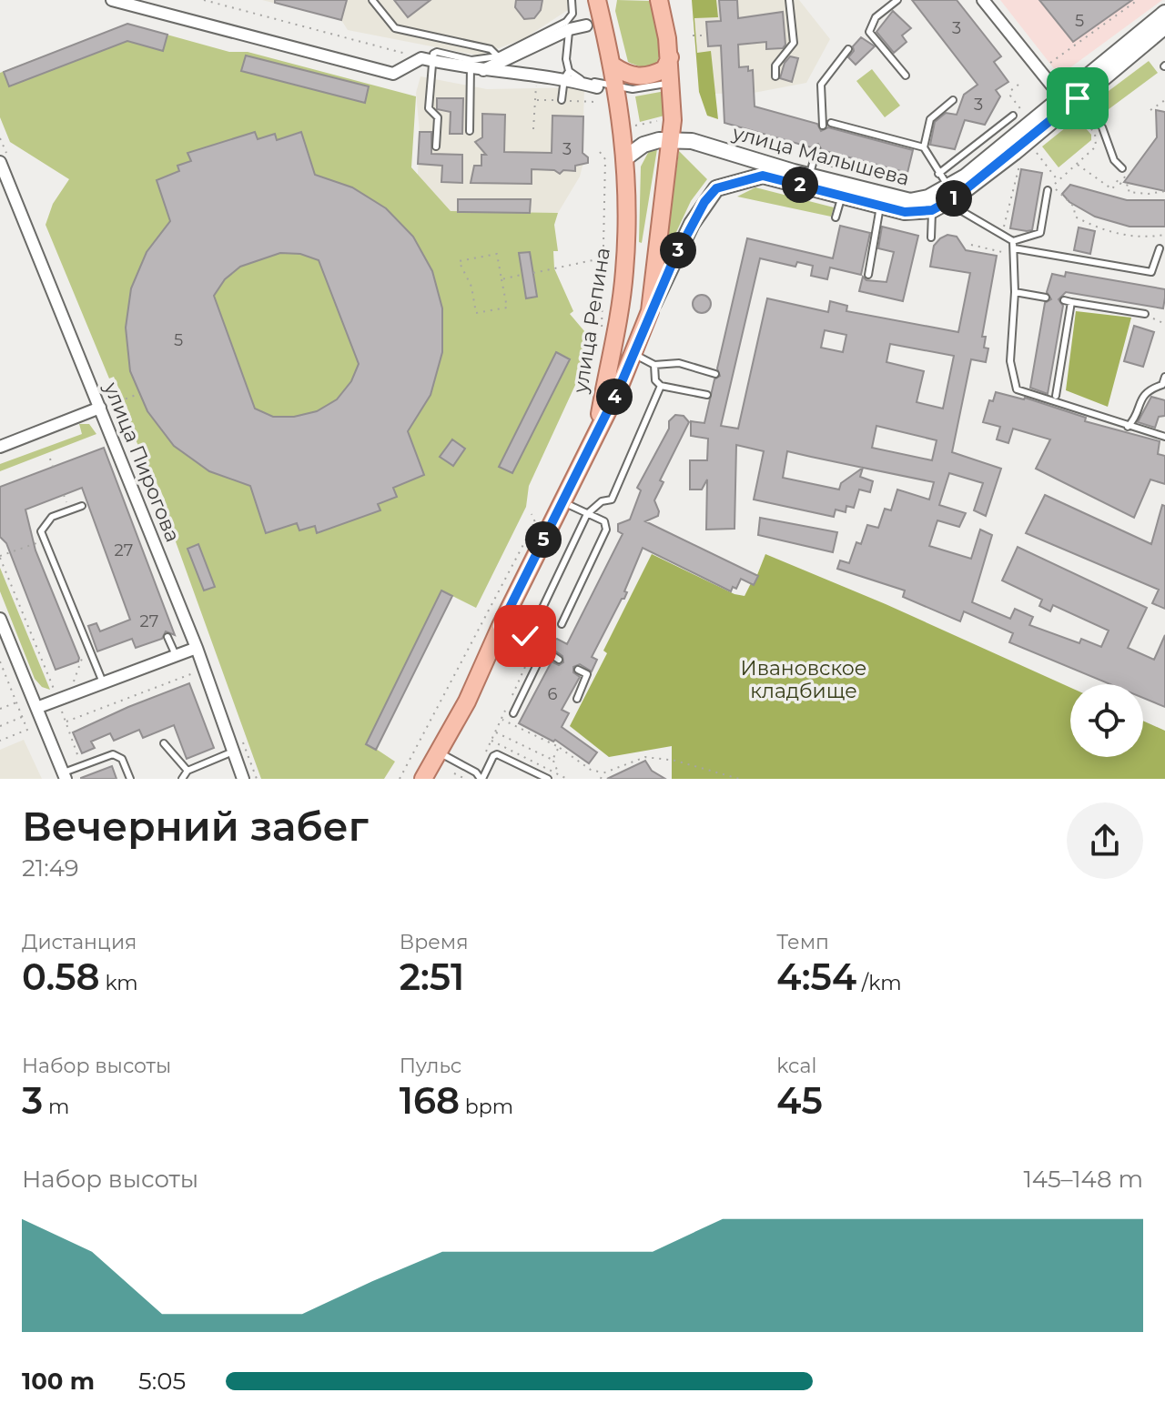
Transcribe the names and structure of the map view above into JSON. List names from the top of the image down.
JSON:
{
  "streets": {
    "main road": ["улица Малышева", "улица Репина"],
    "street": ["улица Пирогова"]
  },
  "crossings": [
    ["улица Малышева", "улица Репина"]
  ],
  "parks": ["Ивановское кладбище"],
  "house_numbers": [
    "5",
    "3",
    "3",
    "3",
    "5",
    "27",
    "27",
    "6"
  ],
  "page": {
    "pins": [
      "2",
      "1",
      "3",
      "4",
      "5"
    ],
    "heading": ["Вечерний забег", "21:49"],
    "stats": [
      ["Дистанция", "0.58 km"],
      ["Время", "2:51"],
      ["Темп", "4:54 /km"],
      ["Набор высоты", "3 m"],
      ["Пульс", "168 bpm"],
      ["kcal", "45"]
    ],
    "chart": ["Набор высоты", "145–148 m"],
    "list": [
      {
        "name": "100 m",
        "note": "5:05"
      }
    ]
  }
}
